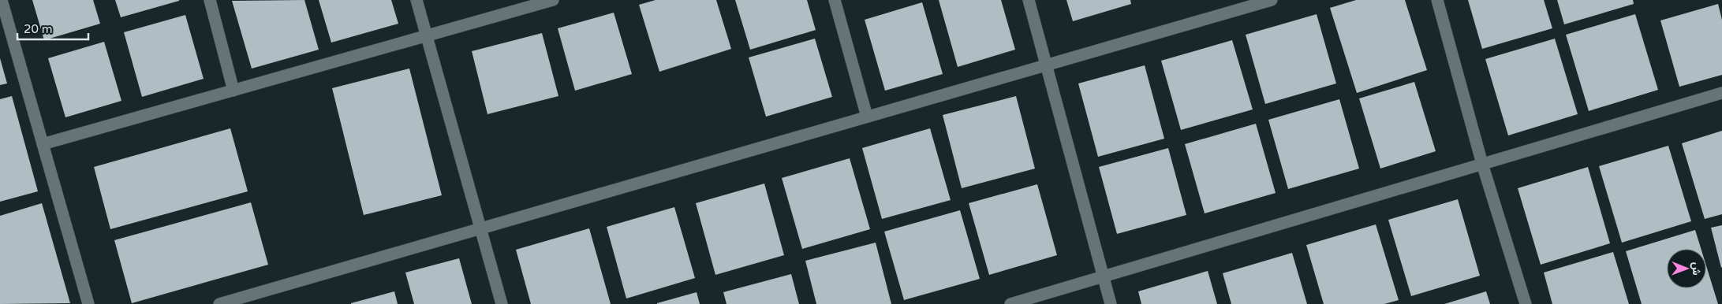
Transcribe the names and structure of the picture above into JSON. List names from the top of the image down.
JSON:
{
  "scale_bar": "20 m",
  "north": "right"
}
